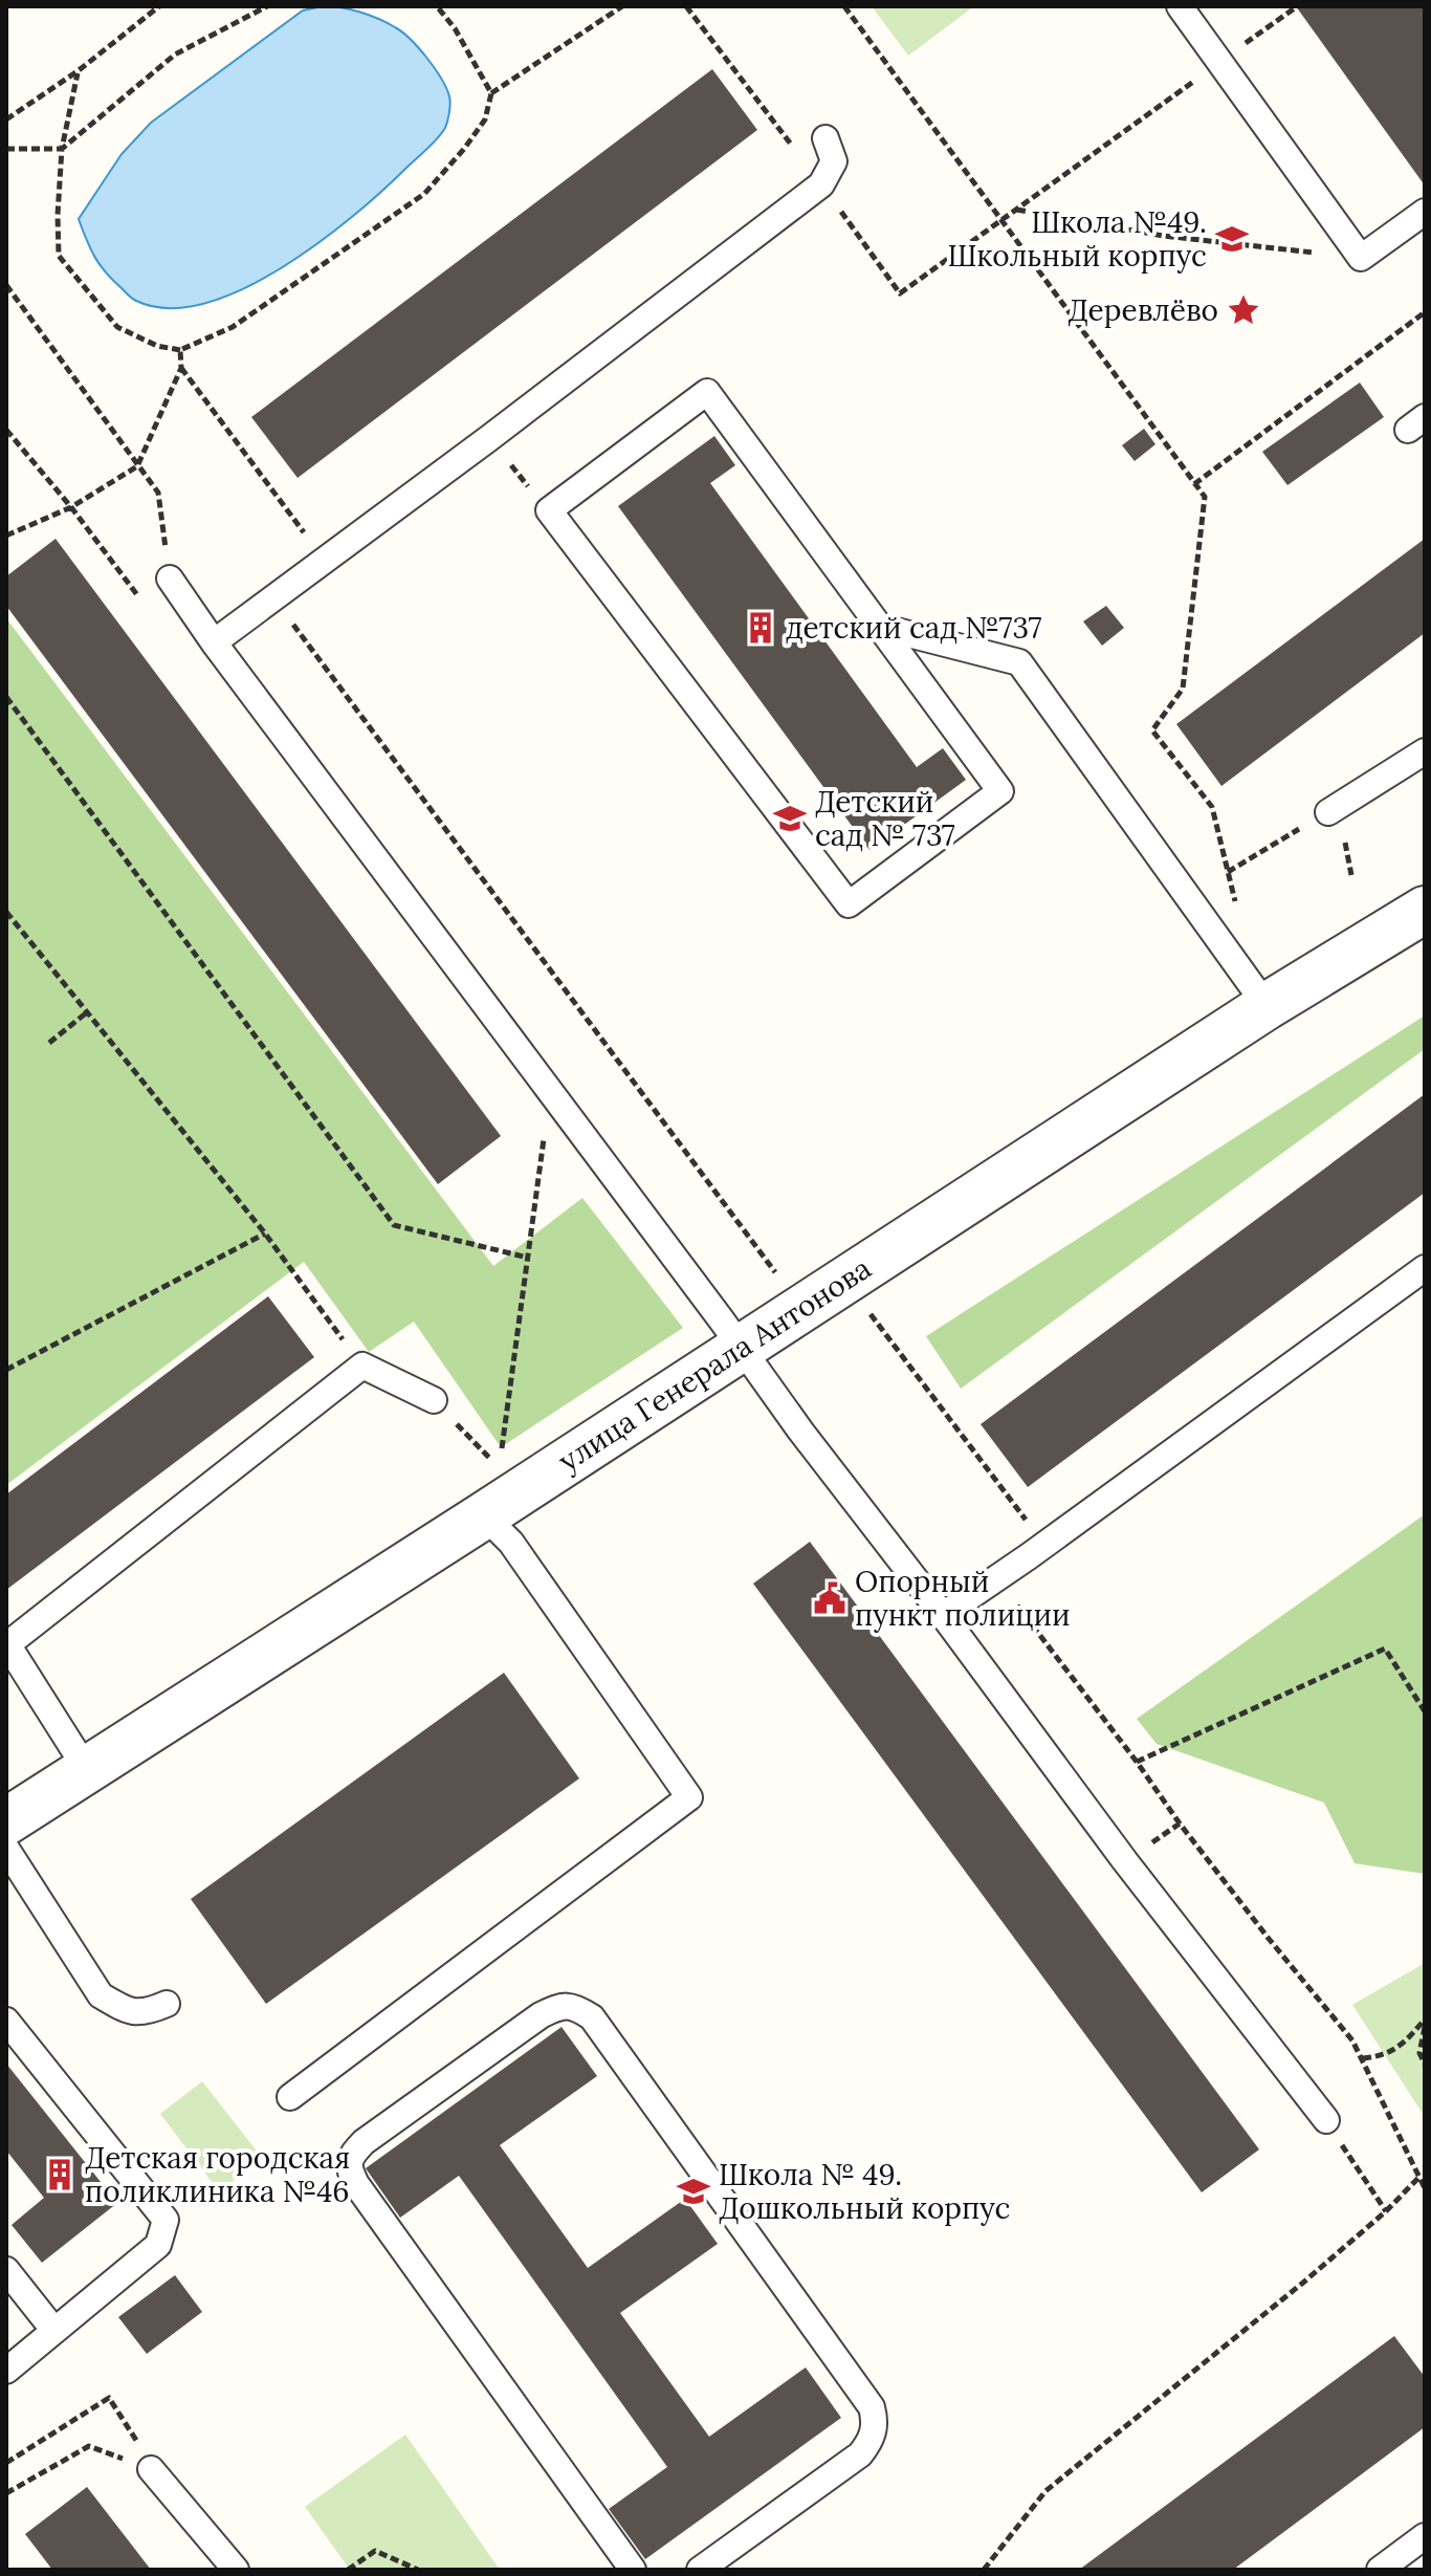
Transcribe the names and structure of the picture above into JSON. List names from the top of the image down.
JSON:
{
  "streets": {
    "street": ["улица Генерала Антонова"]
  },
  "places": {
    "school or university": ["Школа №49. Школьный корпус", "Детский сад № 737", "Школа № 49. Дошкольный корпус"],
    "place": ["Деревлёво"],
    "building": ["детский сад №737", "Детская городская поликлиника №46"],
    "public building": ["Опорный пункт полиции"]
  }
}
